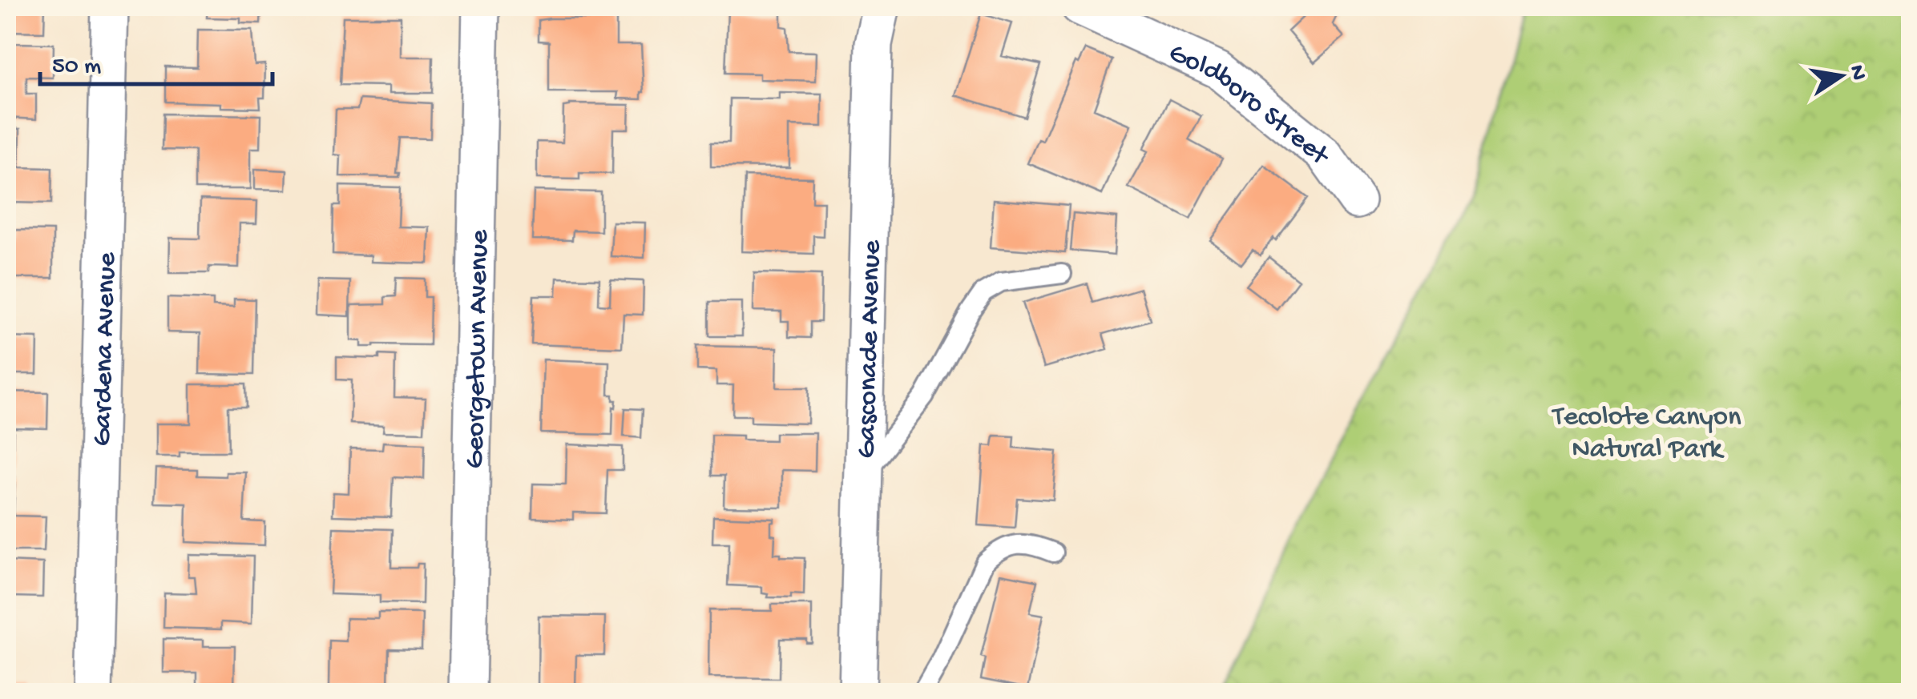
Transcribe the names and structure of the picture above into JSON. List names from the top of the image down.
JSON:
{
  "streets": {
    "street": [
      "Goldboro Street",
      "Gardena Avenue",
      "Georgetown Avenue",
      "Gasconade Avenue"
    ]
  },
  "parks": ["Tecolote Canyon Natural Park"],
  "scale_bar": "50 m",
  "north": "right"
}
